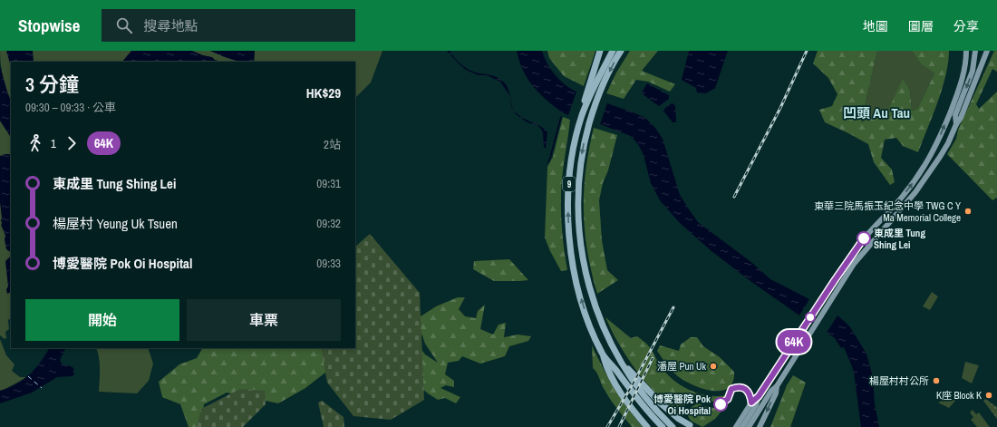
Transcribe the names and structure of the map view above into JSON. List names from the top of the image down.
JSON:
{
  "streets": {
    "highway": ["9"]
  },
  "districts": ["凹頭 Au Tau"],
  "places": [
    "東華三院馬振玉紀念中學 TWG C Y Ma Memorial College",
    "東成里 Tung Shing Lei",
    "潘屋 Pun Uk",
    "楊屋村村公所",
    "K座 Block K",
    "博愛醫院 Pok Oi Hospital"
  ],
  "lines": ["bus line 64K"],
  "page": {
    "header": "Stopwise",
    "search": "搜尋地點",
    "nav": ["地圖", "圖層", "分享"],
    "on_map": "64K",
    "heading": ["3 分鐘", "09:30 – 09:33 · 公車", "HK$29"],
    "legs": ["1", "64K", "2站"],
    "list": [
      {
        "name": "東成里 Tung Shing Lei",
        "value": "09:31"
      },
      {
        "name": "楊屋村 Yeung Uk Tsuen",
        "value": "09:32"
      },
      {
        "name": "博愛醫院 Pok Oi Hospital",
        "value": "09:33"
      }
    ],
    "buttons": ["開始", "車票"]
  }
}
